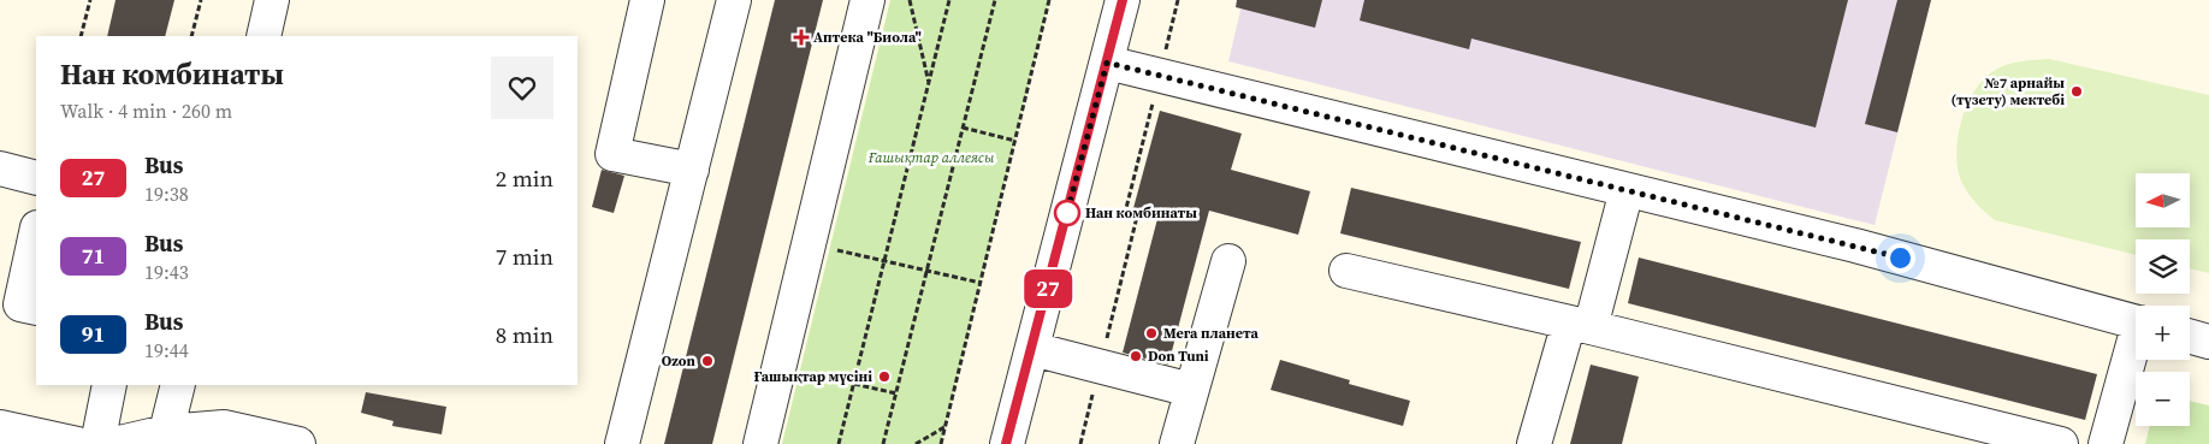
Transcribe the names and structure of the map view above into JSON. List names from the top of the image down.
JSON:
{
  "parks": ["Ғашықтар аллеясы"],
  "places": {
    "health": ["Аптека \"Биола\""],
    "other": [
      "№7 арнайы (түзету) мектебі",
      "Нан комбинаты",
      "Мега планета",
      "Don Tuni",
      "Ozon",
      "Ғашықтар мүсіні"
    ]
  },
  "lines": ["bus line 27"],
  "north": "left",
  "page": {
    "on_map": "27",
    "heading": ["Нан комбинаты", "Walk · 4 min · 260 m"],
    "list": [
      {
        "mark": "27",
        "name": "Bus",
        "note": "19:38",
        "value": "2 min"
      },
      {
        "mark": "71",
        "name": "Bus",
        "note": "19:43",
        "value": "7 min"
      },
      {
        "mark": "91",
        "name": "Bus",
        "note": "19:44",
        "value": "8 min"
      }
    ],
    "map_buttons": ["+", "−"]
  }
}
